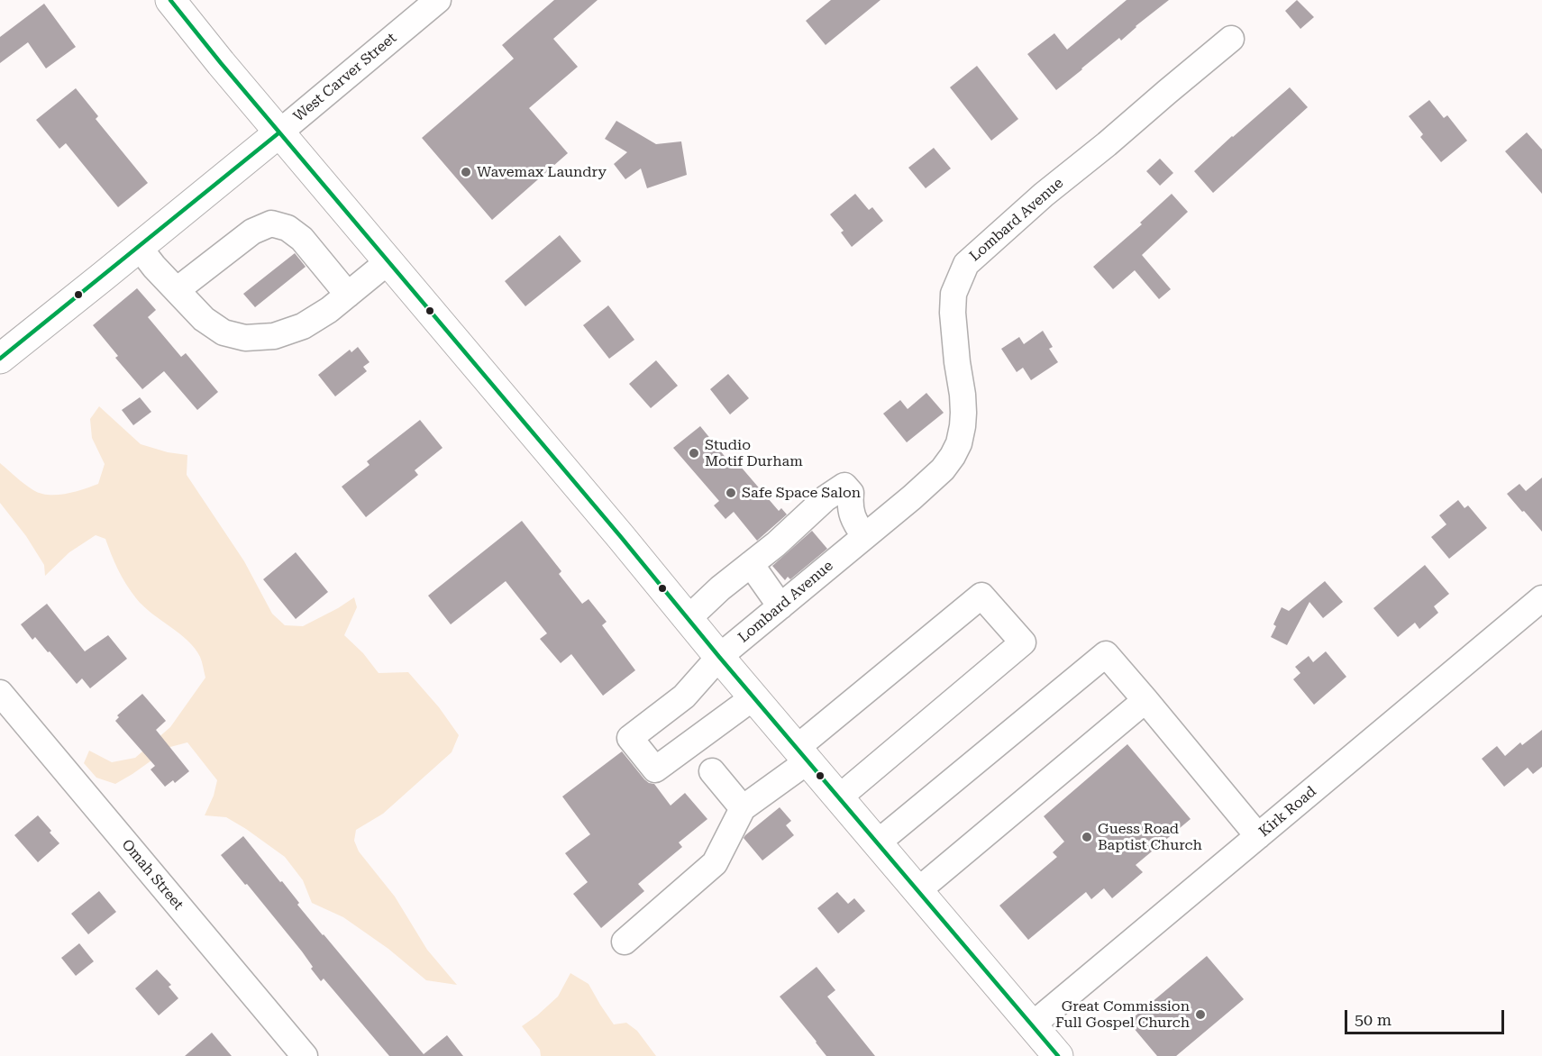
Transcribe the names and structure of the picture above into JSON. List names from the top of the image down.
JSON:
{
  "streets": {
    "main road": ["West Carver Street"],
    "street": ["Lombard Avenue", "Kirk Road", "Omah Street"]
  },
  "places": [
    "Wavemax Laundry",
    "Studio Motif Durham",
    "Safe Space Salon",
    "Guess Road Baptist Church",
    "Great Commission Full Gospel Church"
  ],
  "scale_bar": "50 m"
}
